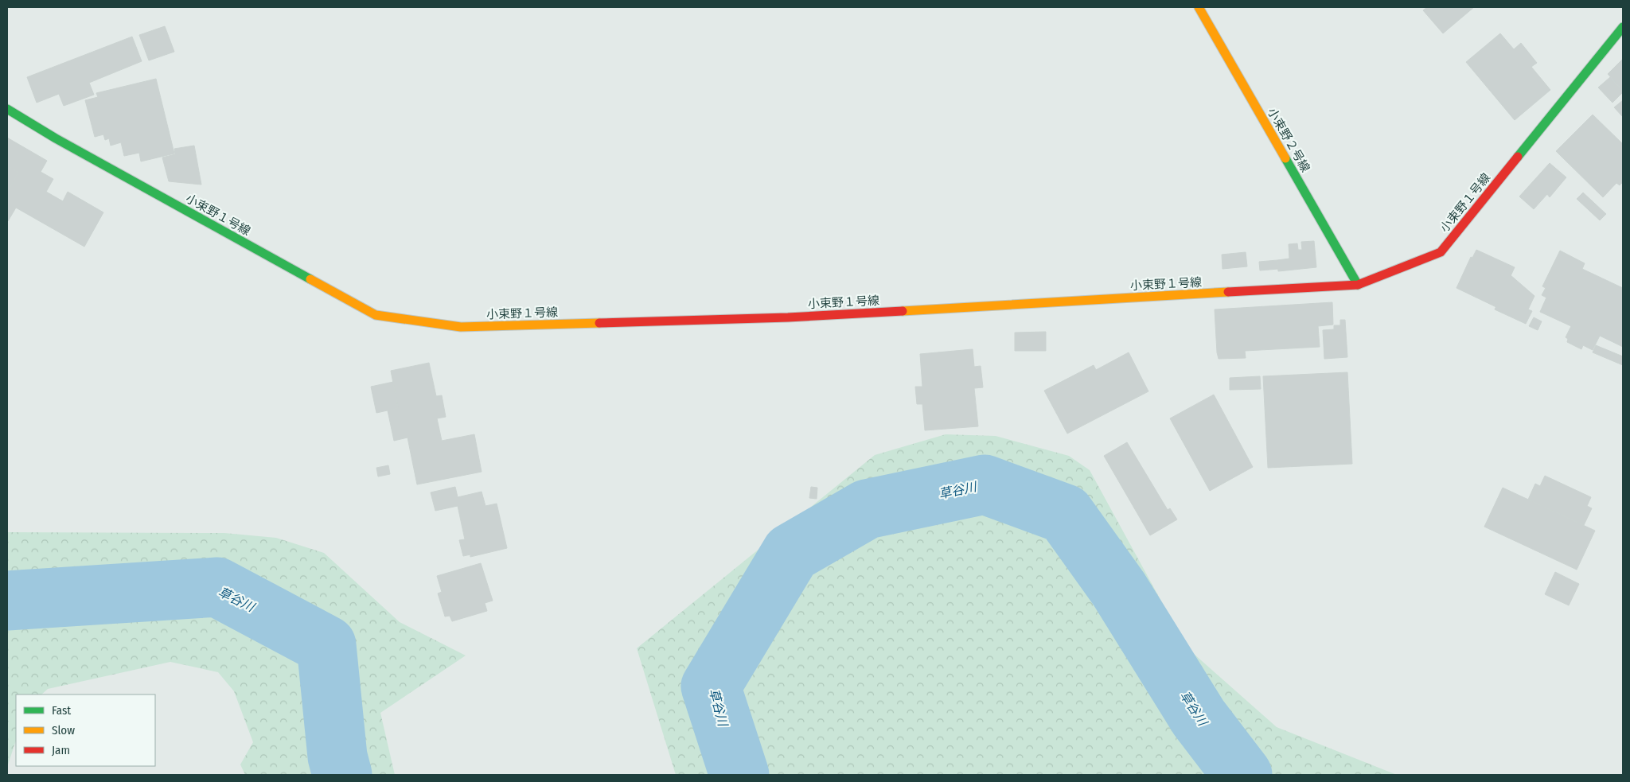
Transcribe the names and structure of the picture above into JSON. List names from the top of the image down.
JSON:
{
  "streets": {
    "street": ["小束野２号線", "小束野１号線"]
  },
  "crossings": [
    ["小束野２号線", "小束野１号線"]
  ],
  "water": ["草谷川"],
  "legend": ["Fast", "Slow", "Jam"]
}
